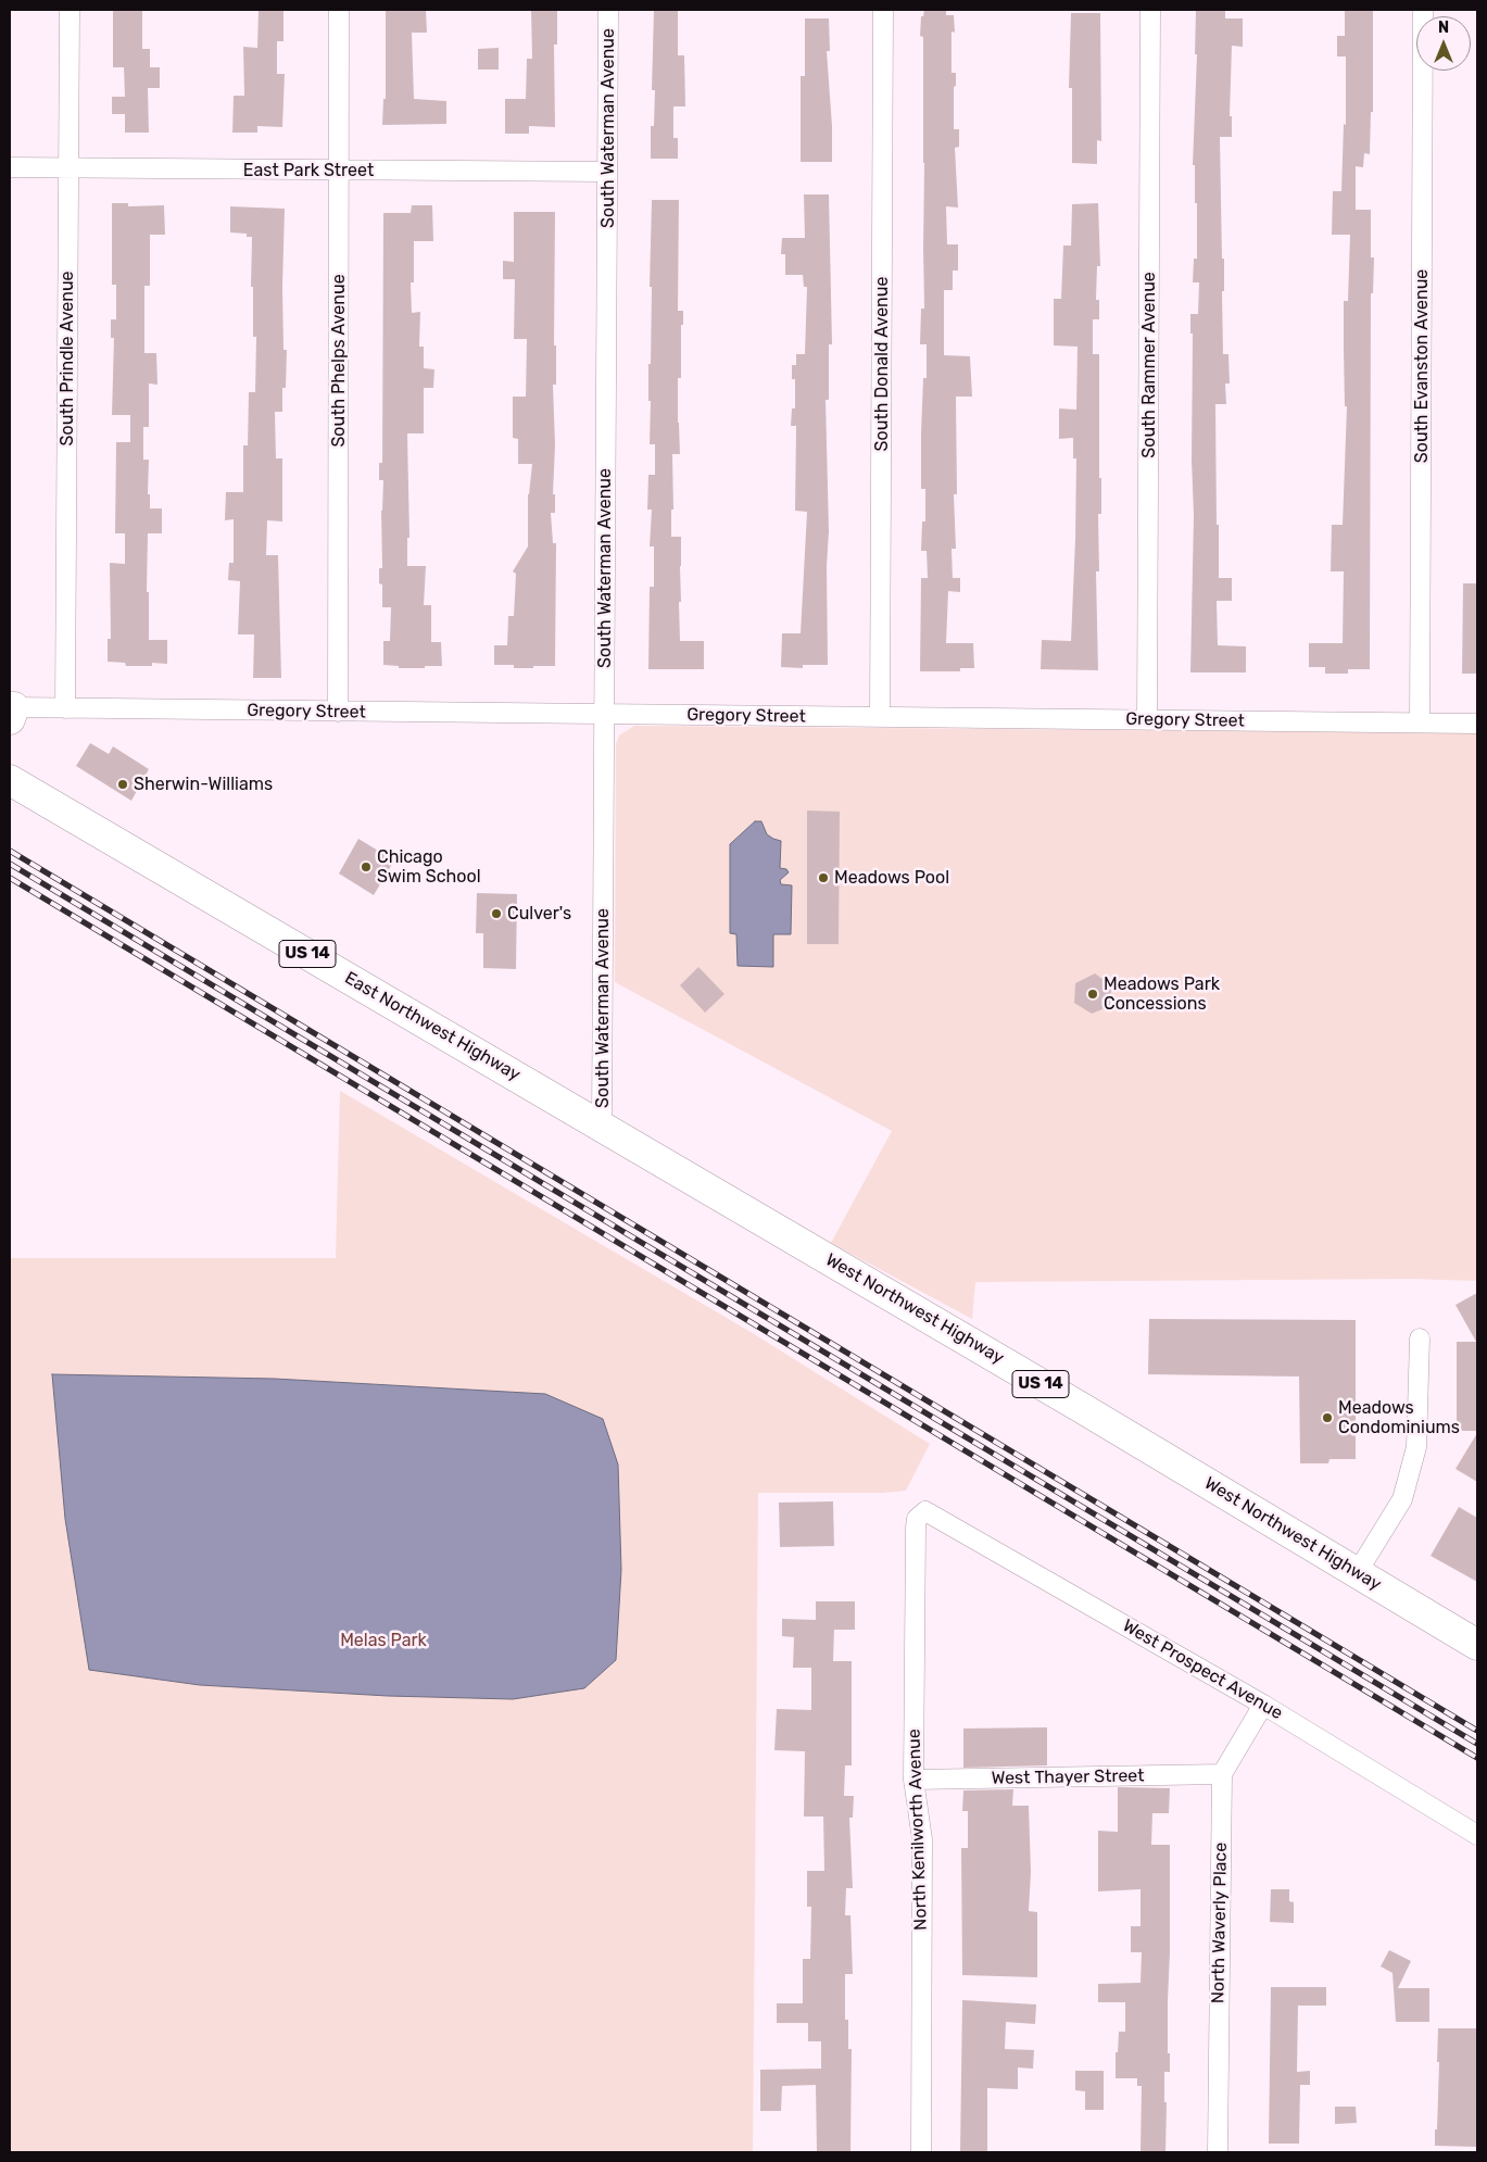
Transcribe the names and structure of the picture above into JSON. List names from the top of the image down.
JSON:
{
  "streets": {
    "main road": ["US 14", "East Northwest Highway", "West Northwest Highway"],
    "street": [
      "South Waterman Avenue",
      "East Park Street",
      "South Prindle Avenue",
      "South Phelps Avenue",
      "South Donald Avenue",
      "South Rammer Avenue",
      "South Evanston Avenue",
      "Gregory Street",
      "West Prospect Avenue",
      "West Thayer Street",
      "North Kenilworth Avenue",
      "North Waverly Place"
    ]
  },
  "crossings": [
    ["South Waterman Avenue", "East Park Street"],
    ["South Waterman Avenue", "Gregory Street"],
    ["South Waterman Avenue", "East Northwest Highway"],
    ["South Waterman Avenue", "West Northwest Highway"],
    ["East Park Street", "South Prindle Avenue"],
    ["East Park Street", "South Phelps Avenue"],
    ["South Prindle Avenue", "Gregory Street"],
    ["South Phelps Avenue", "Gregory Street"],
    ["South Donald Avenue", "Gregory Street"],
    ["South Rammer Avenue", "Gregory Street"],
    ["South Evanston Avenue", "Gregory Street"],
    ["East Northwest Highway", "West Northwest Highway"],
    ["West Prospect Avenue", "North Kenilworth Avenue"],
    ["West Thayer Street", "North Kenilworth Avenue"],
    ["West Thayer Street", "North Waverly Place"]
  ],
  "parks": ["Melas Park"],
  "places": [
    "Sherwin-Williams",
    "Chicago Swim School",
    "Meadows Pool",
    "Culver's",
    "Meadows Park Concessions",
    "Meadows Condominiums"
  ],
  "north": "top"
}
